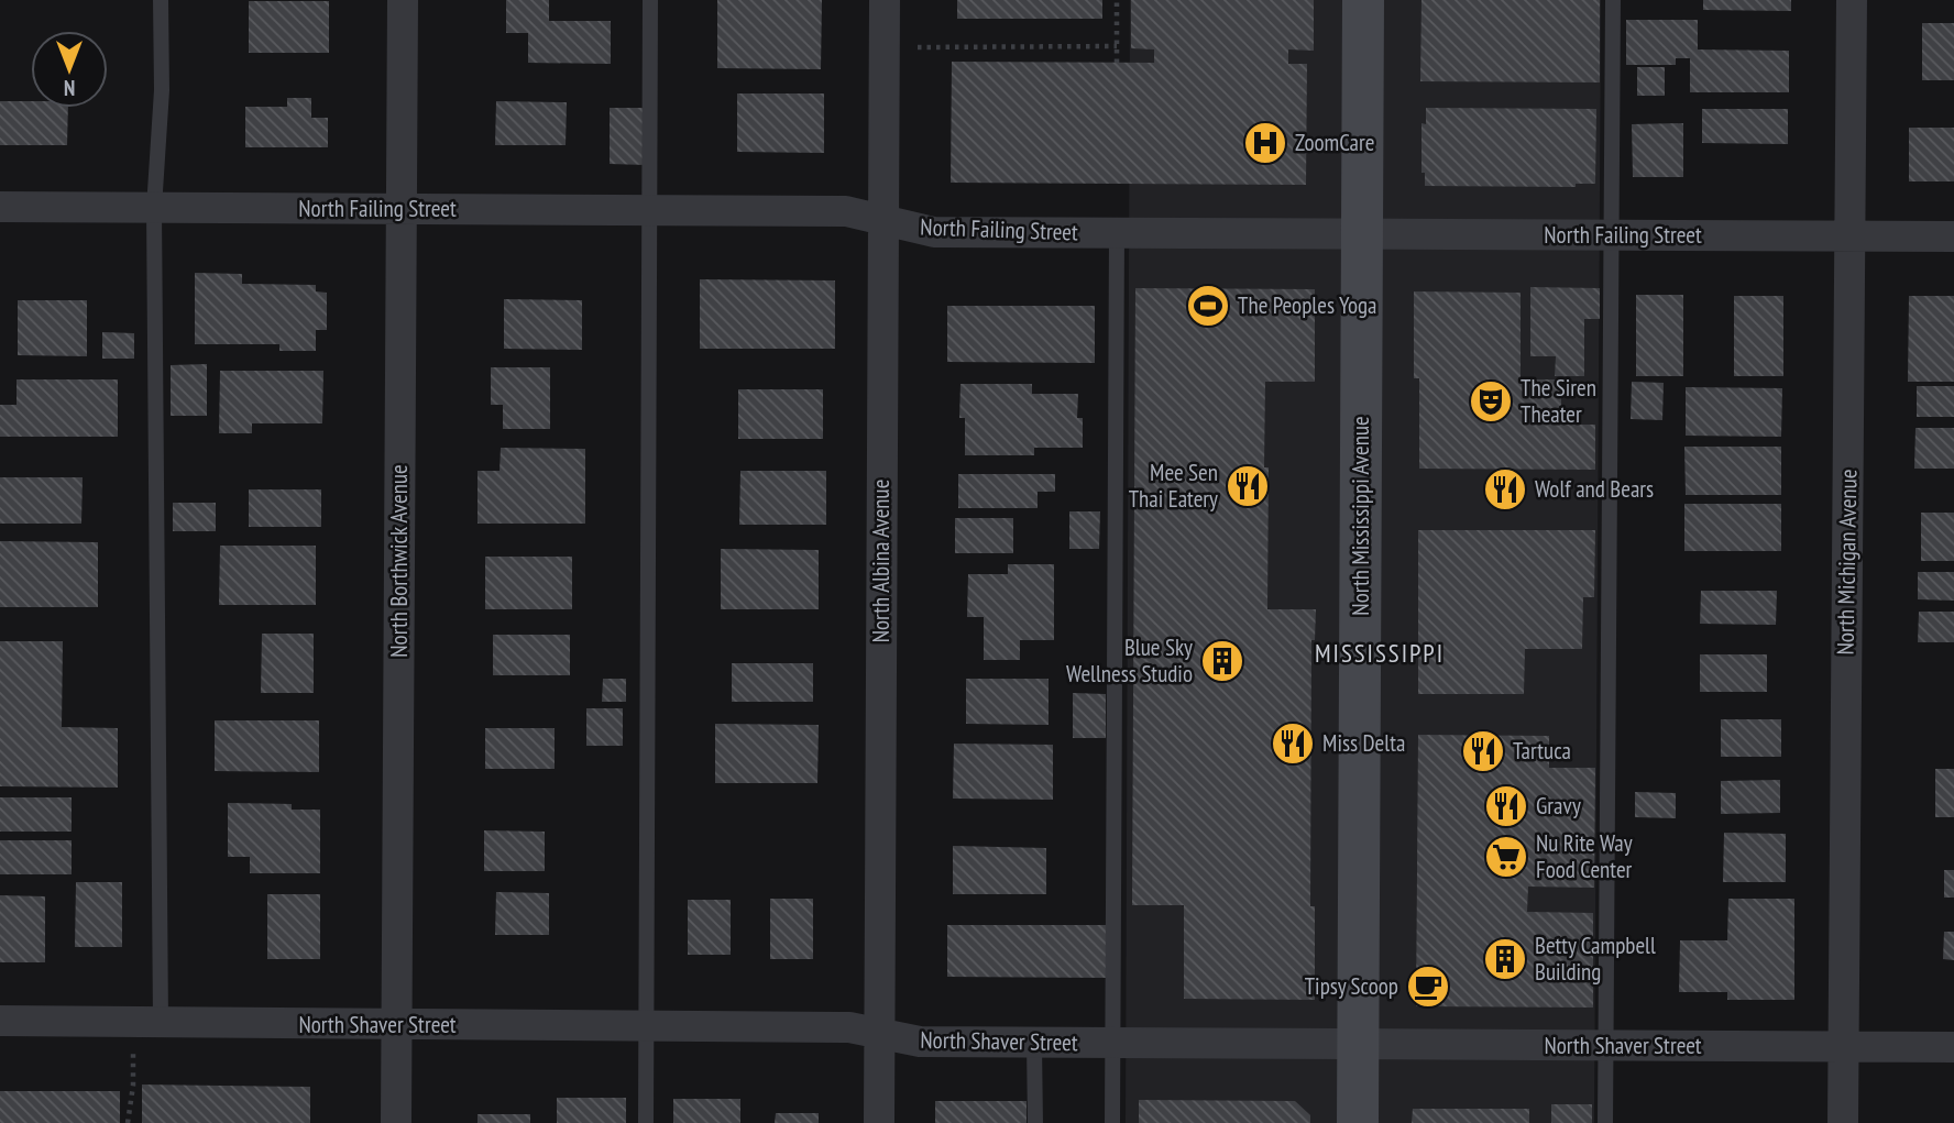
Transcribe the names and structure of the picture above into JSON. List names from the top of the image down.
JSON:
{
  "streets": {
    "street": [
      "North Failing Street",
      "North Mississippi Avenue",
      "North Borthwick Avenue",
      "North Albina Avenue",
      "North Michigan Avenue",
      "North Shaver Street"
    ]
  },
  "crossings": [
    ["North Failing Street", "North Mississippi Avenue"],
    ["North Failing Street", "North Borthwick Avenue"],
    ["North Failing Street", "North Albina Avenue"],
    ["North Failing Street", "North Michigan Avenue"],
    ["North Mississippi Avenue", "North Shaver Street"],
    ["North Borthwick Avenue", "North Shaver Street"],
    ["North Albina Avenue", "North Shaver Street"],
    ["North Michigan Avenue", "North Shaver Street"]
  ],
  "districts": ["MISSISSIPPI"],
  "places": {
    "hospital": ["ZoomCare"],
    "sports": ["The Peoples Yoga"],
    "theatre": ["The Siren Theater"],
    "restaurant": [
      "Mee Sen Thai Eatery",
      "Wolf and Bears",
      "Miss Delta",
      "Tartuca",
      "Gravy"
    ],
    "building": ["Blue Sky Wellness Studio", "Betty Campbell Building"],
    "supermarket": ["Nu Rite Way Food Center"],
    "cafe": ["Tipsy Scoop"]
  },
  "north": "bottom"
}
